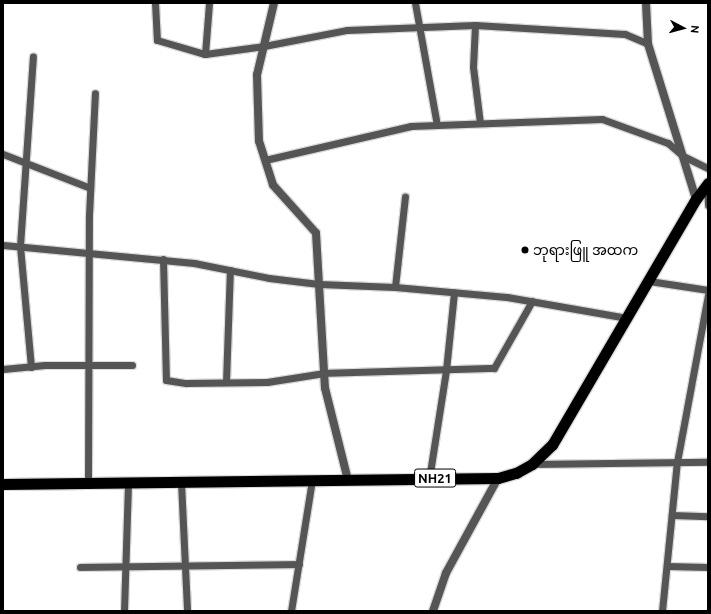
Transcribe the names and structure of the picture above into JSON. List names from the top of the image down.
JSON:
{
  "streets": {
    "highway": ["NH21"]
  },
  "places": ["ဘုရားဖြူ အထက"],
  "north": "right"
}
